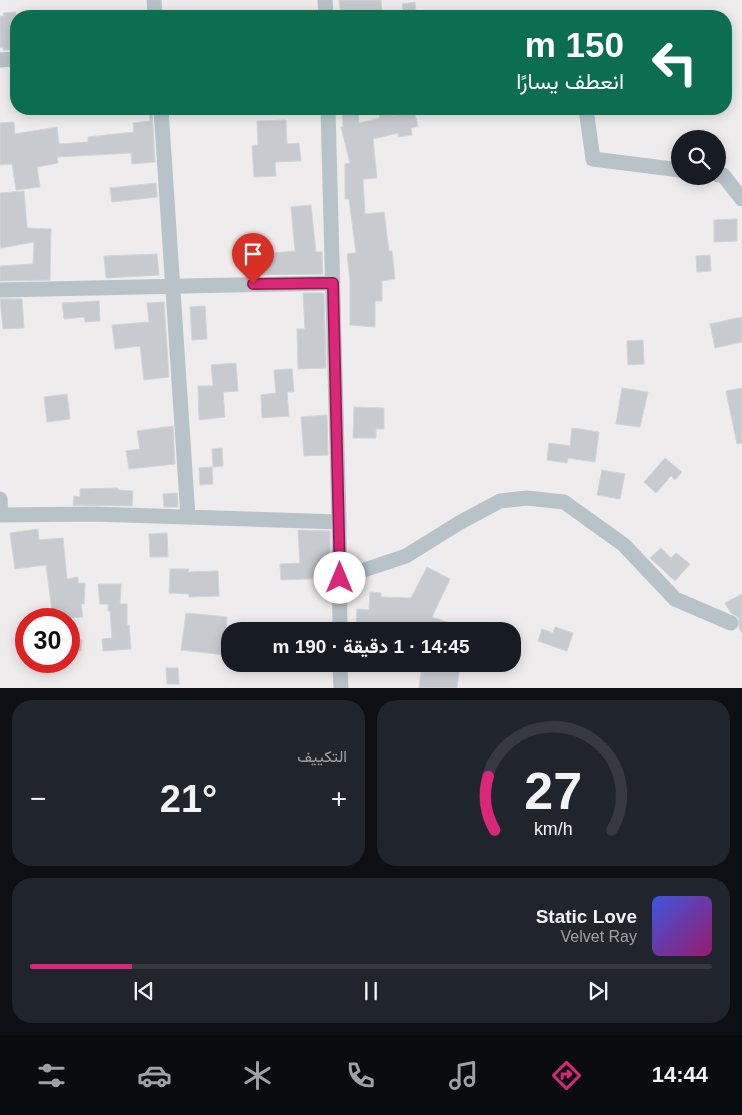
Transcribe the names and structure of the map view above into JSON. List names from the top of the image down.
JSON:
{
  "page": {
    "turn": ["150 m", "انعطف يسارًا"],
    "limit": "30",
    "trip": "14:45 · 1 دقيقة · 190 m",
    "tile": "التكييف",
    "heat": ["−", "21°", "+"],
    "song": ["Static Love", "Velvet Ray"],
    "tabs": "14:44",
    "gauge": ["27", "km/h"]
  }
}
